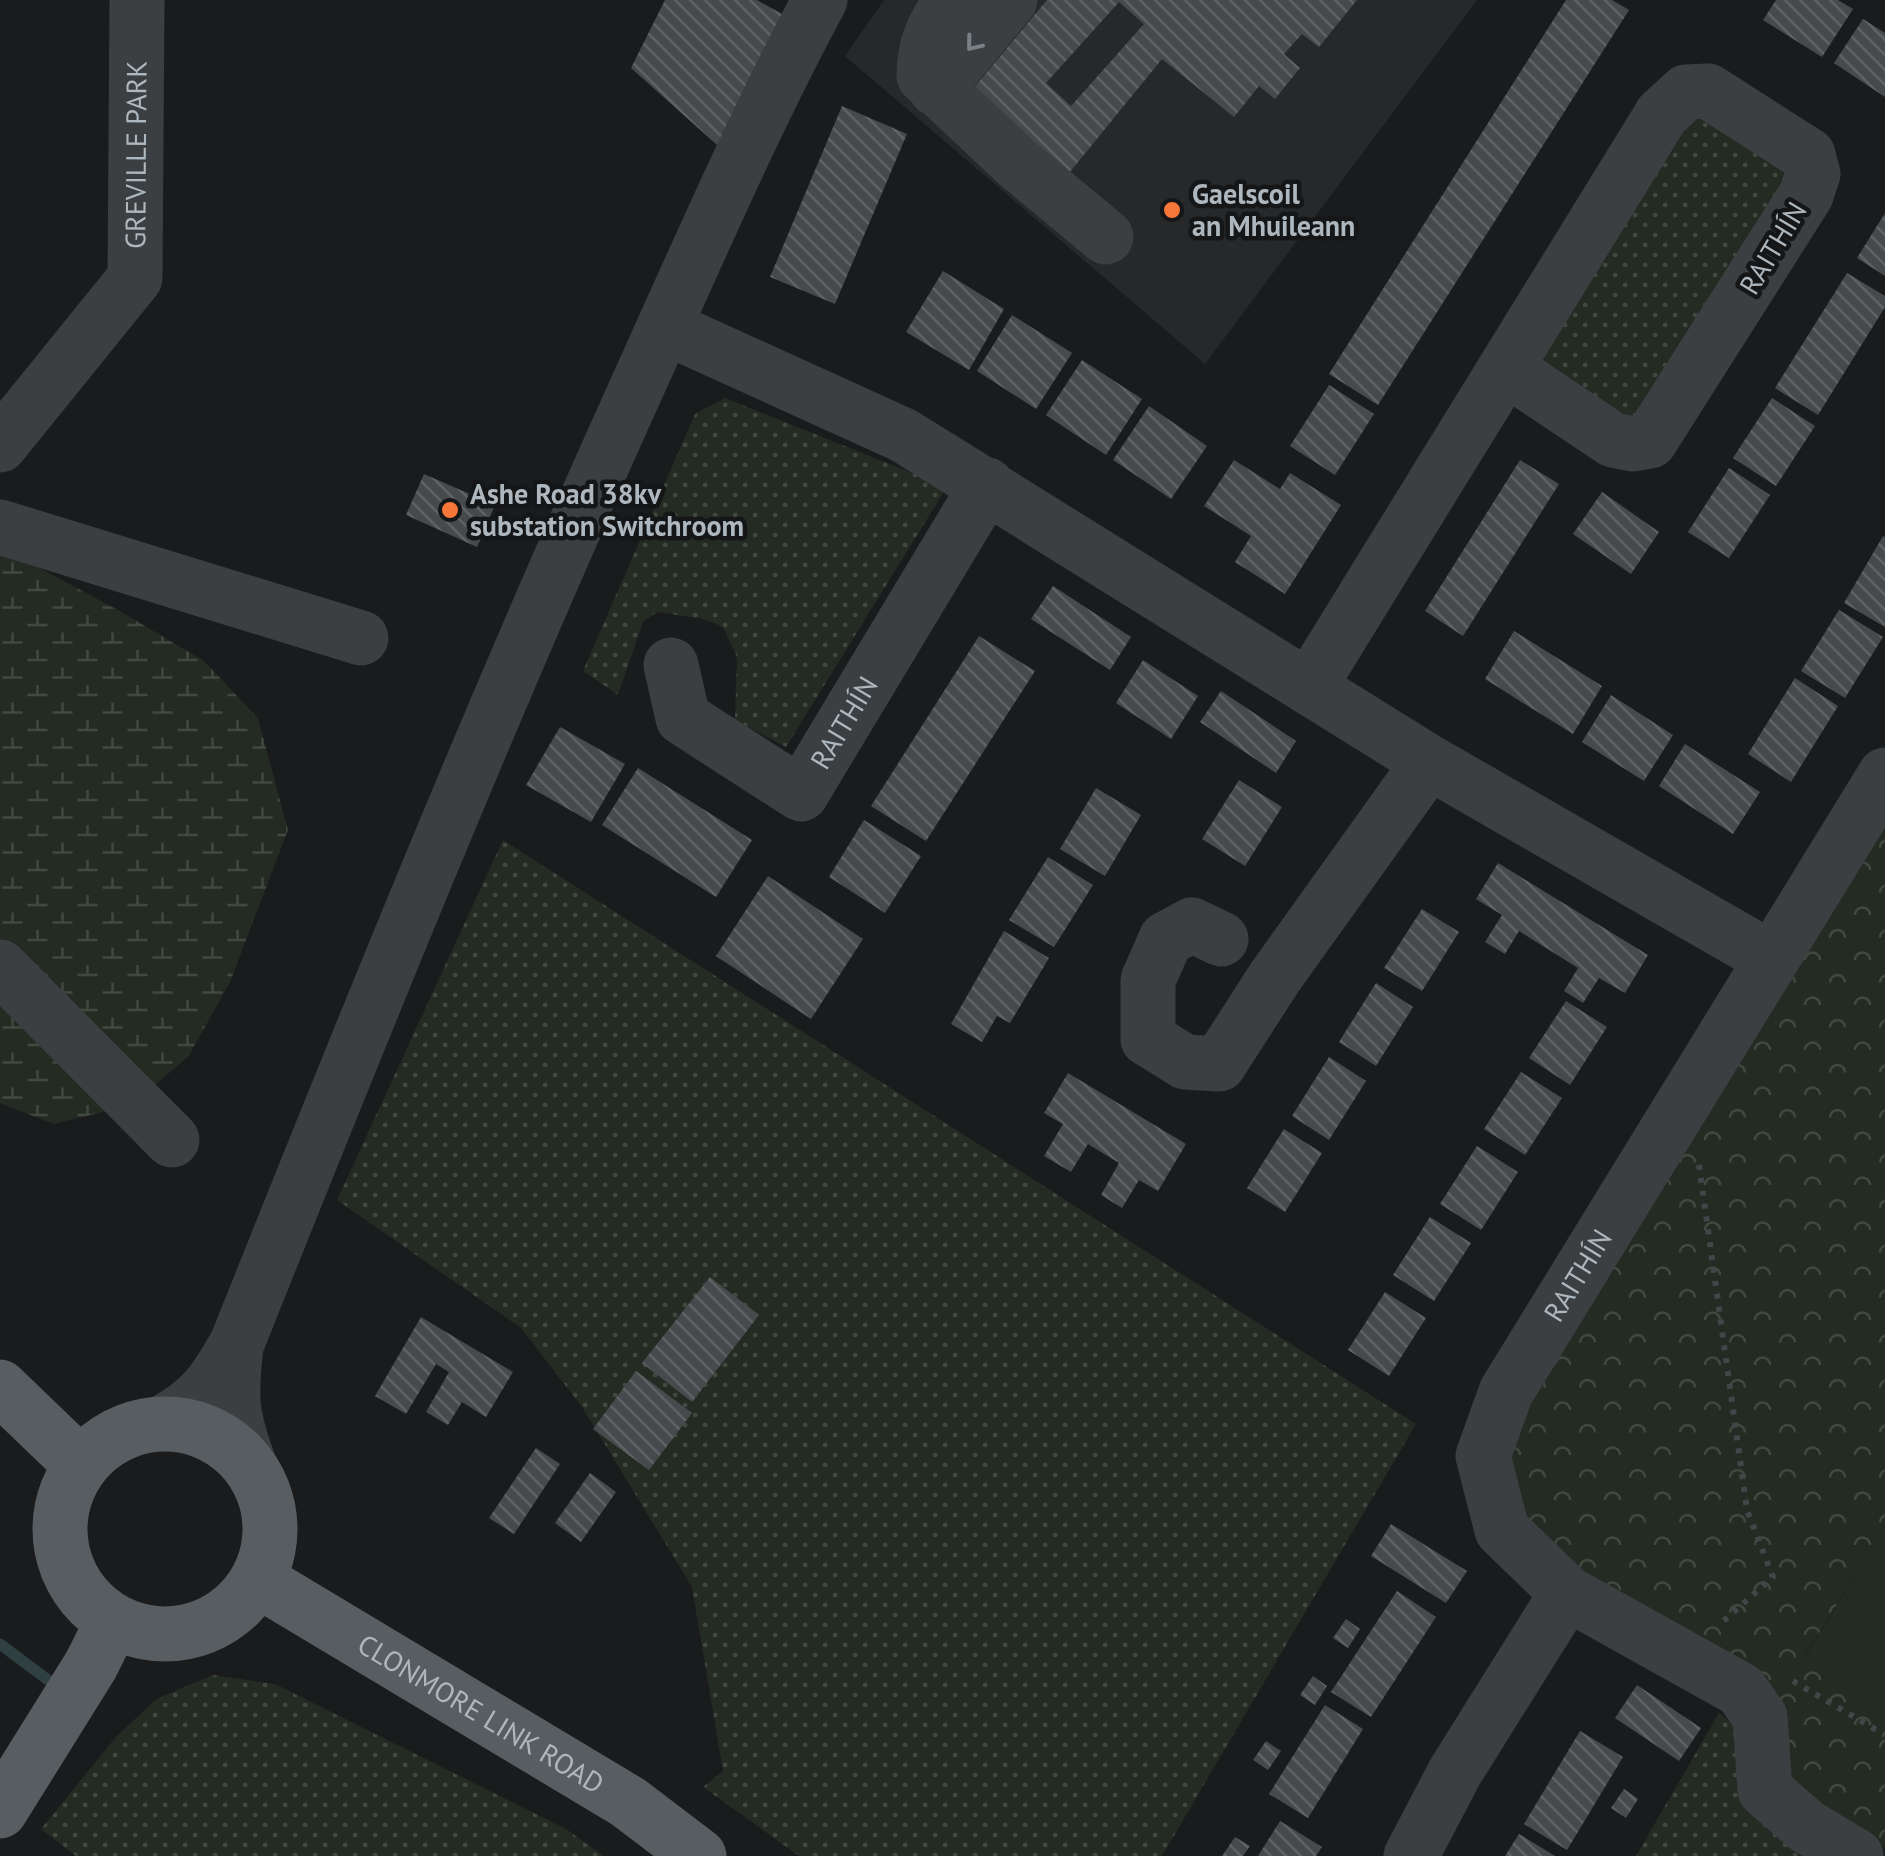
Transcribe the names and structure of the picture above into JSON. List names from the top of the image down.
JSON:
{
  "streets": {
    "main road": ["CLONMORE LINK ROAD"],
    "street": ["GREVILLE PARK", "RAITHÍN"]
  },
  "places": ["Gaelscoil an Mhuileann", "Ashe Road 38kv substation Switchroom"]
}
